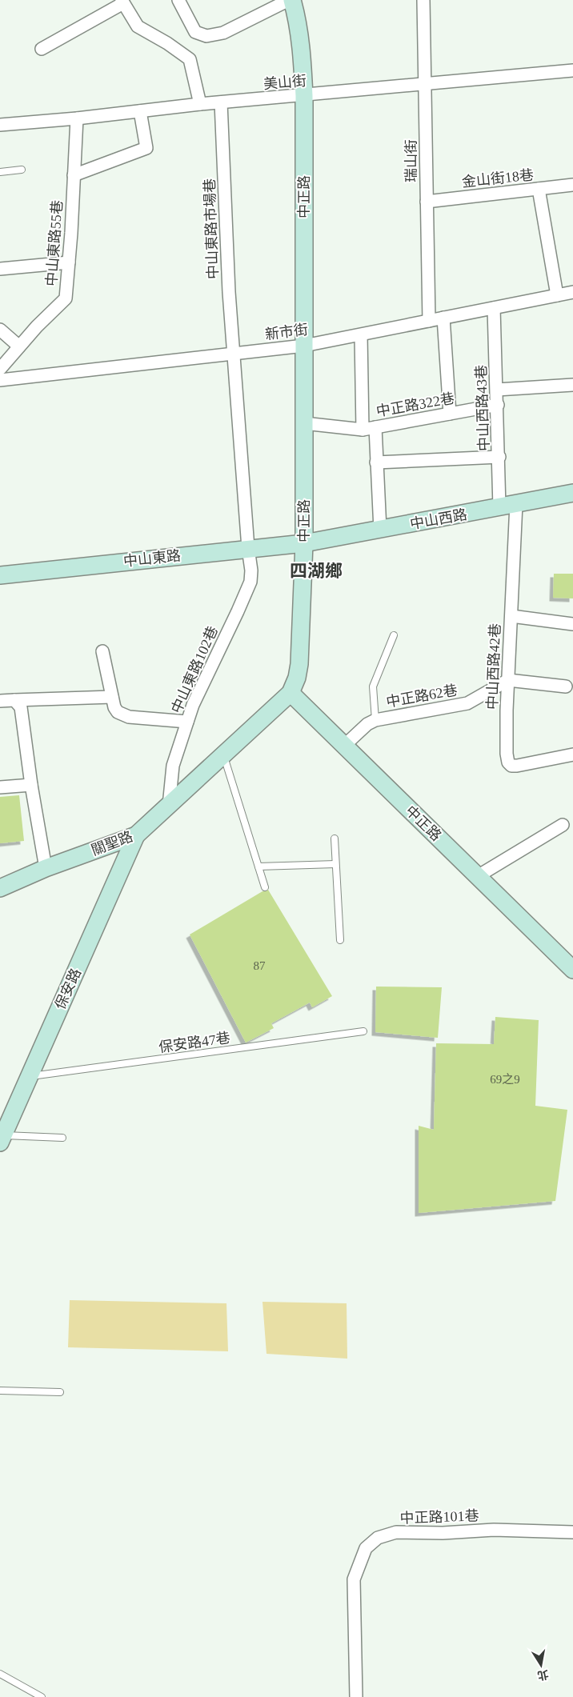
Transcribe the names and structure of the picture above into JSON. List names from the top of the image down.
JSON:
{
  "streets": {
    "main road": [
      "中正路",
      "中山西路",
      "中山東路",
      "關聖路",
      "保安路"
    ],
    "street": [
      "美山街",
      "瑞山街",
      "金山街18巷",
      "中山東路市場巷",
      "中山東路55巷",
      "新市街",
      "中正路322巷",
      "中山西路43巷",
      "中山西路42巷",
      "中山東路102巷",
      "中正路62巷",
      "中正路101巷"
    ],
    "lane": ["保安路47巷"]
  },
  "crossings": [
    ["美山街", "瑞山街"],
    ["美山街", "中正路"],
    ["美山街", "中山東路市場巷"],
    ["美山街", "中山東路55巷"],
    ["瑞山街", "金山街18巷"],
    ["瑞山街", "新市街"],
    ["中正路", "新市街"],
    ["中正路", "中正路322巷"],
    ["中正路", "中山西路"],
    ["中正路", "中山東路"],
    ["中正路", "中正路62巷"],
    ["中正路", "關聖路"],
    ["中山東路市場巷", "新市街"],
    ["中山東路市場巷", "中山東路"],
    ["中山東路市場巷", "中山東路102巷"],
    ["新市街", "中正路322巷"],
    ["新市街", "中山西路43巷"],
    ["中正路322巷", "中山西路43巷"],
    ["中山西路43巷", "中山西路"],
    ["中山西路", "中山東路"],
    ["中山西路", "中山西路42巷"],
    ["中山東路", "中山東路102巷"],
    ["中山西路42巷", "中正路62巷"],
    ["中山東路102巷", "關聖路"],
    ["關聖路", "保安路"],
    ["保安路", "保安路47巷"]
  ],
  "districts": ["四湖鄉"],
  "house_numbers": ["87", "69之9"],
  "north": "bottom"
}
